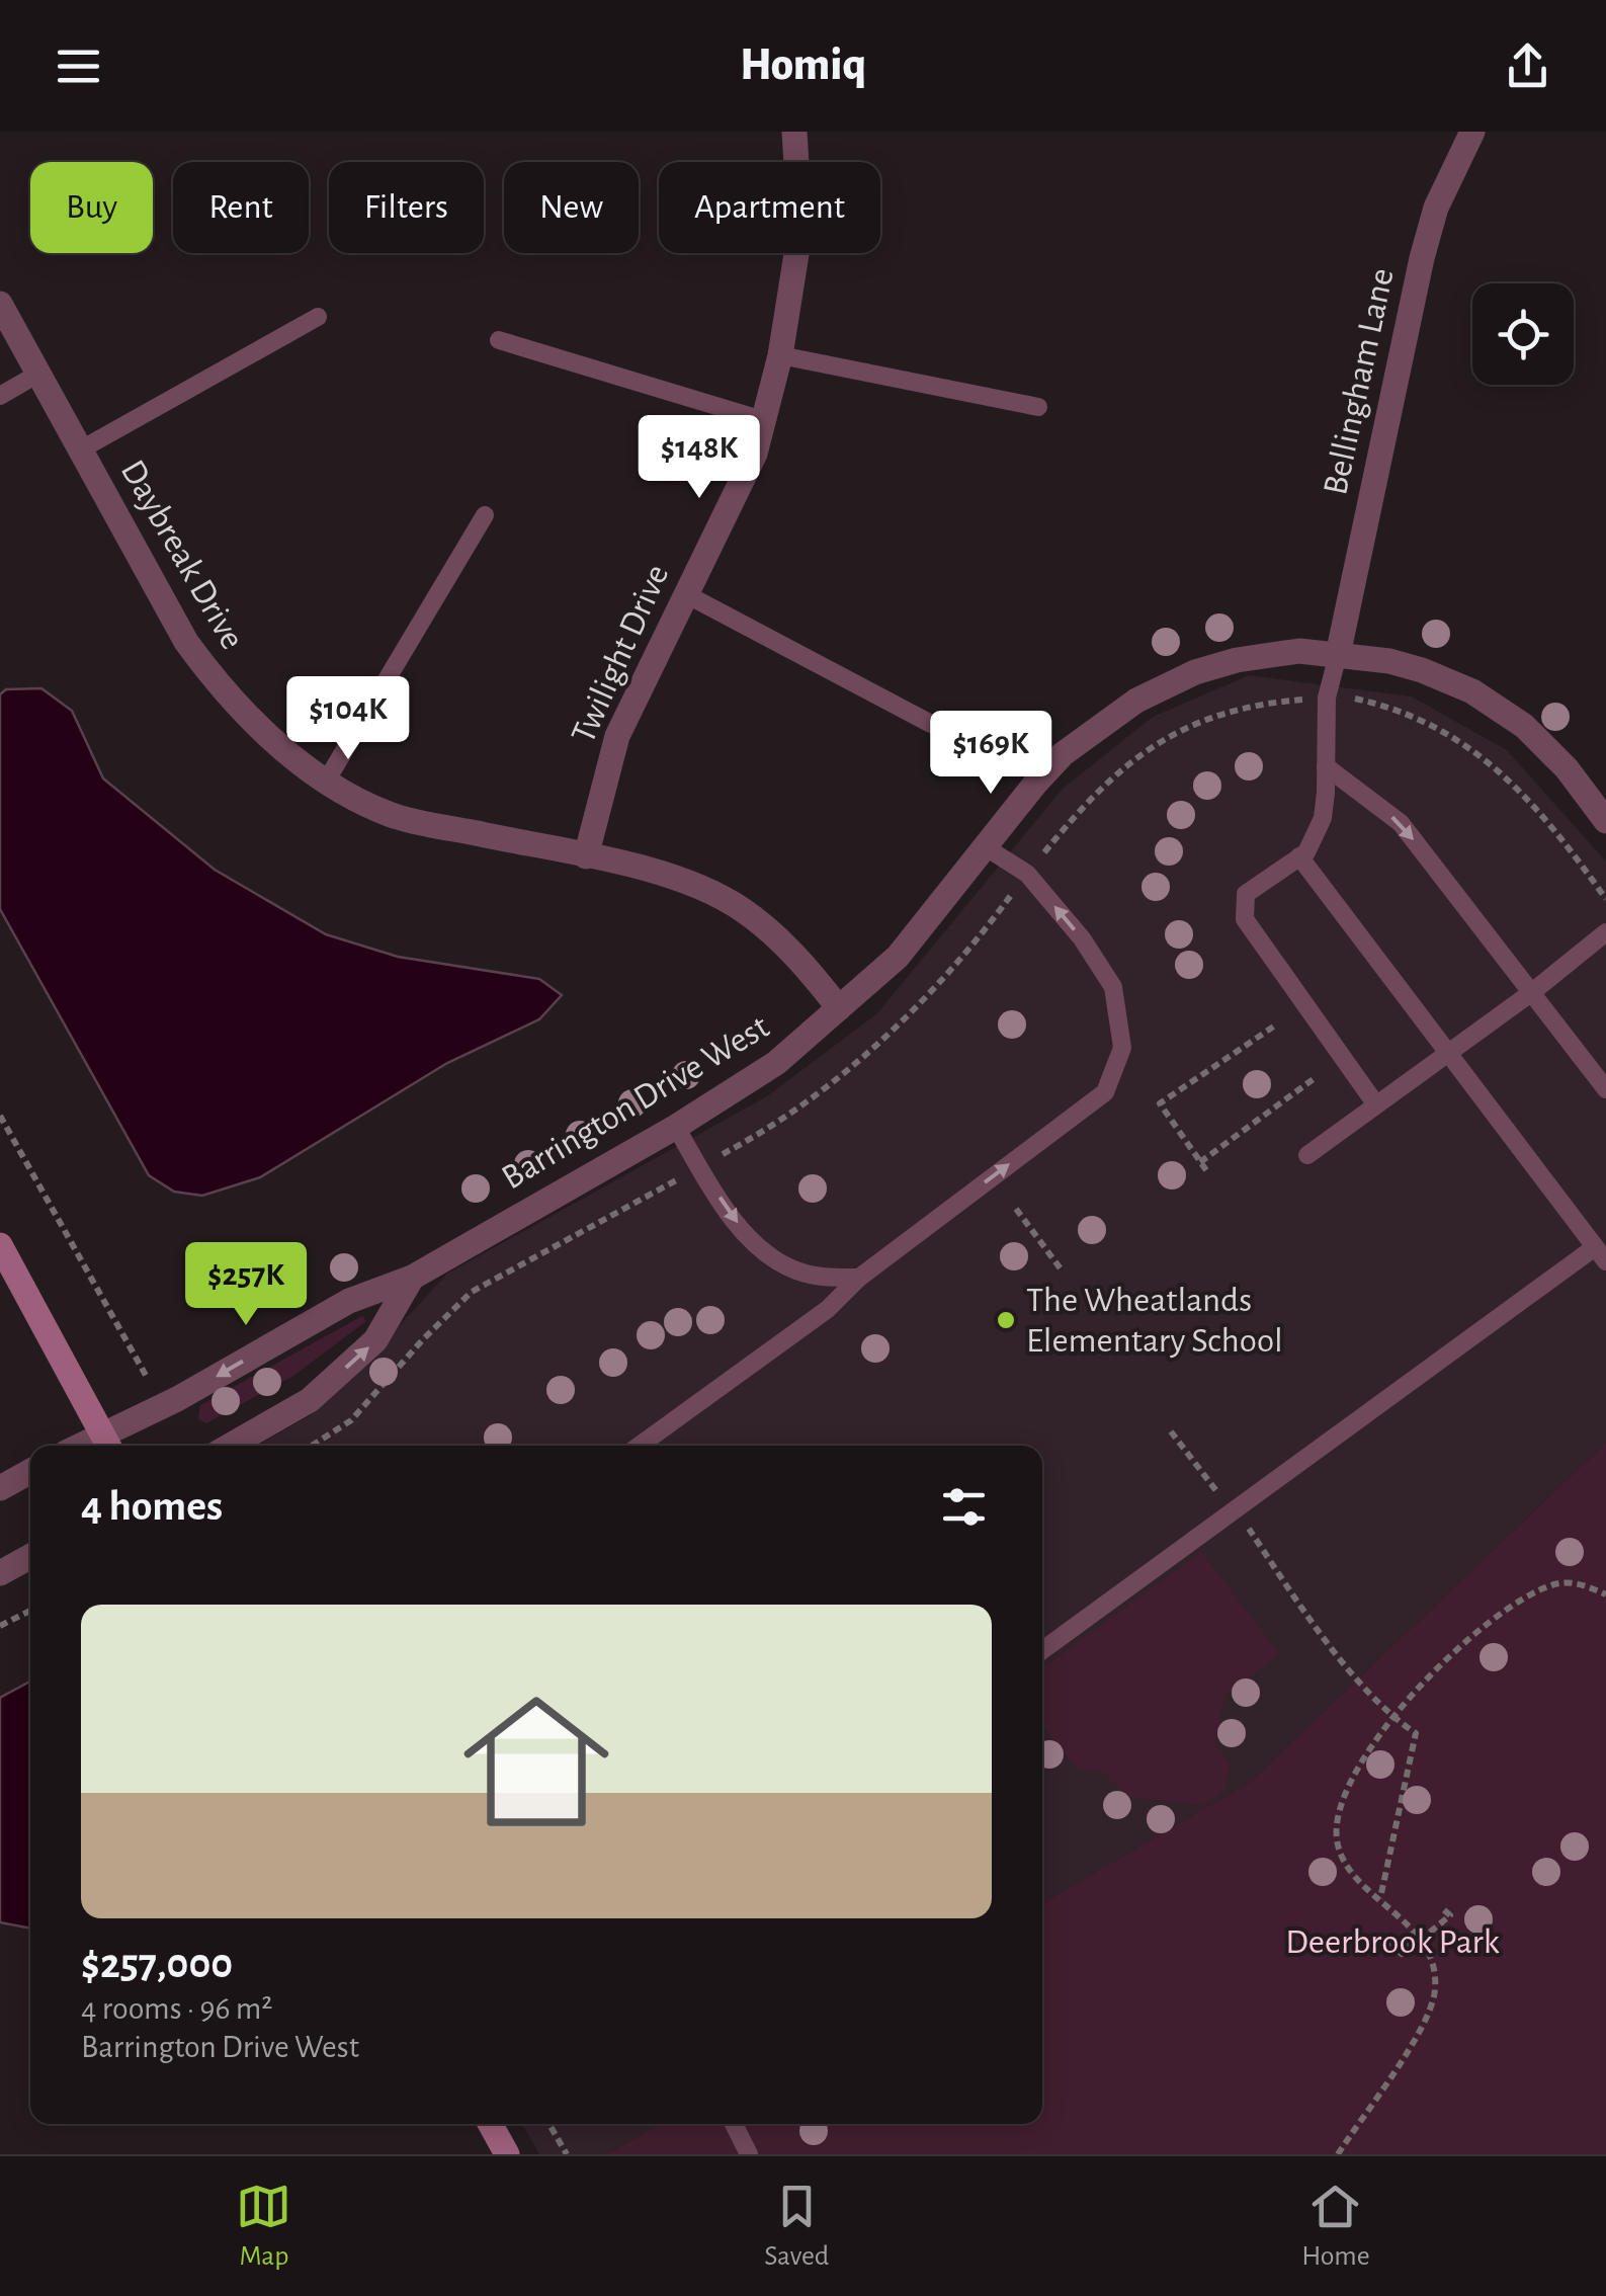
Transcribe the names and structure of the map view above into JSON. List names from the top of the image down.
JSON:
{
  "streets": {
    "street": [
      "Bellingham Lane",
      "Daybreak Drive",
      "Twilight Drive",
      "Barrington Drive West"
    ]
  },
  "crossings": [
    ["Bellingham Lane", "Barrington Drive West"],
    ["Daybreak Drive", "Twilight Drive"],
    ["Daybreak Drive", "Barrington Drive West"]
  ],
  "parks": ["Deerbrook Park"],
  "places": ["The Wheatlands Elementary School"],
  "page": {
    "header": "Homiq",
    "chip": [
      "Buy",
      "Rent",
      "Filters",
      "New",
      "Apartment"
    ],
    "price": [
      "$148K",
      "$104K",
      "$169K",
      "$257K"
    ],
    "heading": "4 homes",
    "list": [
      {
        "name": "$257,000",
        "note": "4 rooms · 96 m² · Barrington Drive West"
      }
    ],
    "tabs": ["Map", "Saved", "Home"]
  }
}
